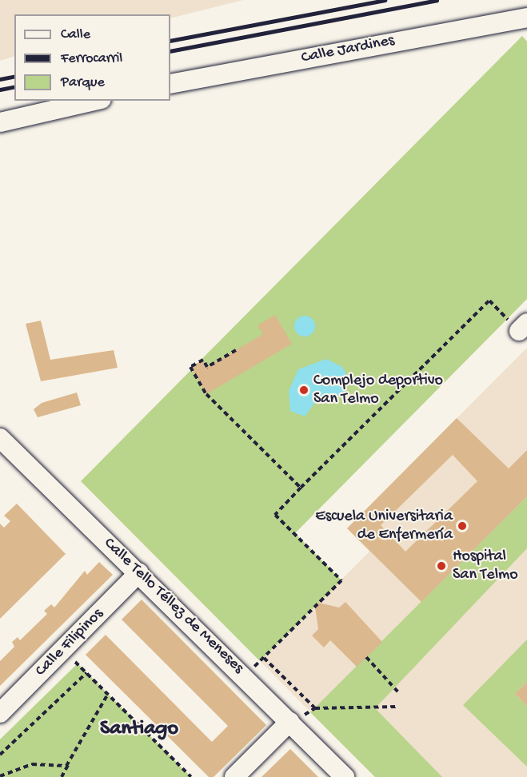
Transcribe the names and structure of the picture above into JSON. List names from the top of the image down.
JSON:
{
  "streets": {
    "street": ["Calle Jardines", "Calle Tello Téllez de Meneses", "Calle Filipinos"]
  },
  "crossings": [
    ["Calle Tello Téllez de Meneses", "Calle Filipinos"]
  ],
  "districts": ["Santiago"],
  "places": ["Complejo deportivo San Telmo", "Escuela Universitaria de Enfermería", "Hospital San Telmo"],
  "legend": ["Calle", "Ferrocarril", "Parque"]
}
